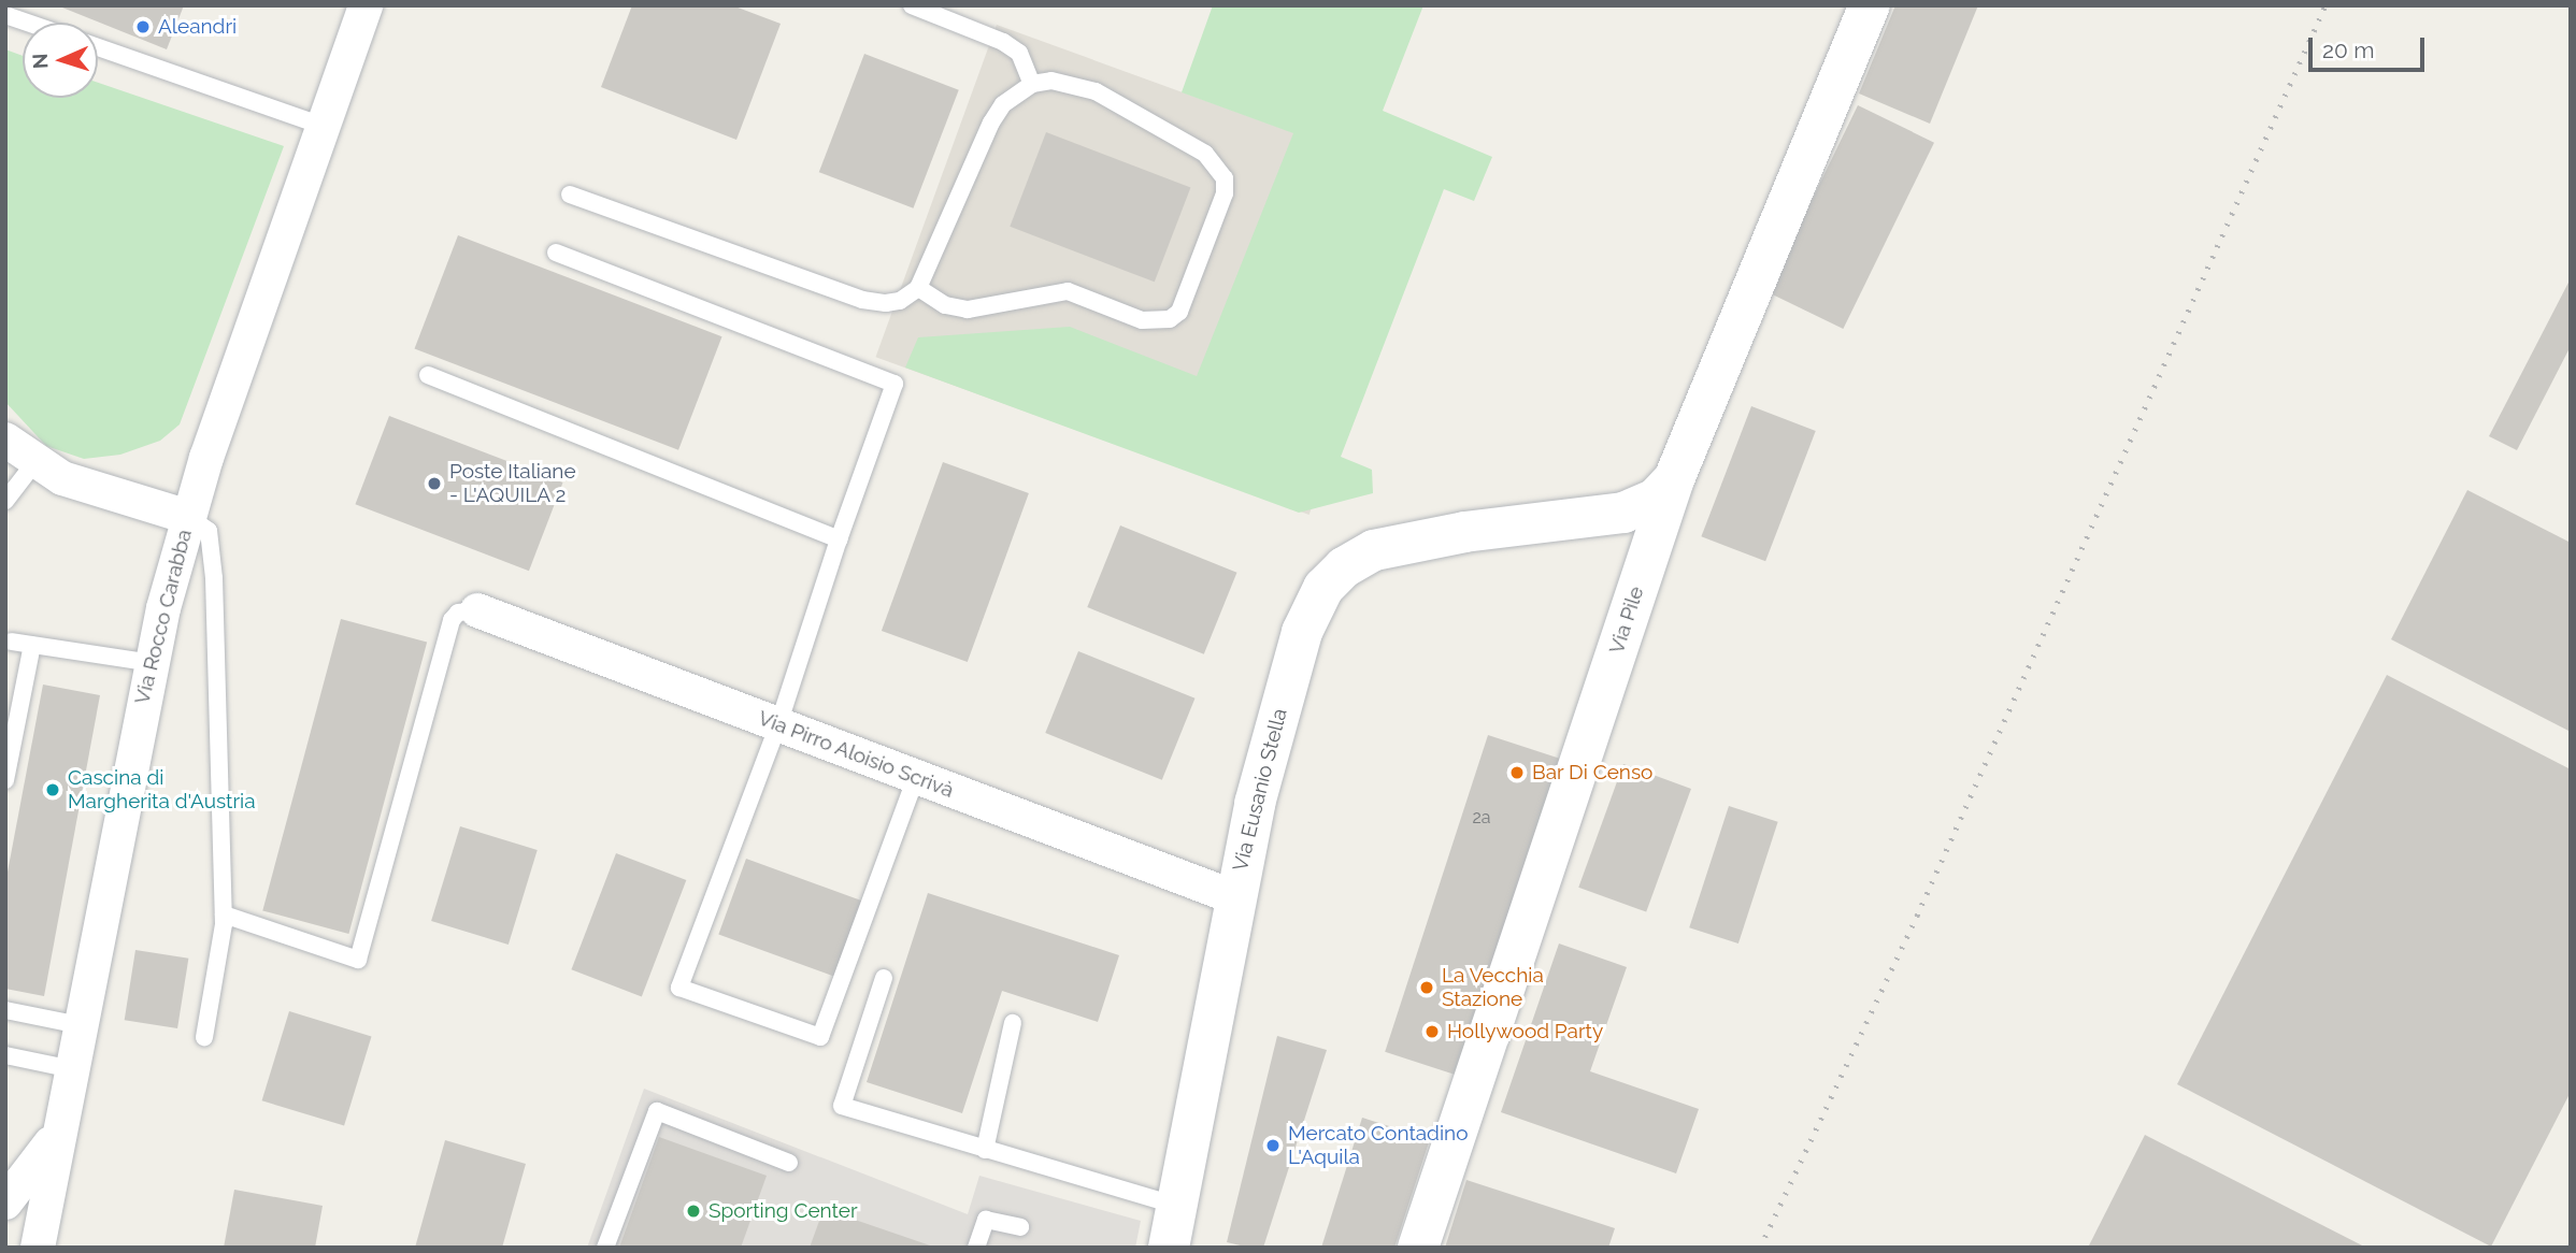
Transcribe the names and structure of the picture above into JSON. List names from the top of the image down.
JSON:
{
  "streets": {
    "street": [
      "Via Rocco Carabba",
      "Via Pile",
      "Via Pirro Aloisio Scrivà",
      "Via Eusanio Stella"
    ]
  },
  "crossings": [
    ["Via Pile", "Via Eusanio Stella"],
    ["Via Pirro Aloisio Scrivà", "Via Eusanio Stella"]
  ],
  "places": [
    "Aleandri",
    "Poste Italiane - L'AQUILA 2",
    "Bar Di Censo",
    "Cascina di Margherita d'Austria",
    "La Vecchia Stazione",
    "Hollywood Party",
    "Mercato Contadino L'Aquila",
    "Sporting Center"
  ],
  "house_numbers": ["2a"],
  "scale_bar": "20 m",
  "north": "left"
}
